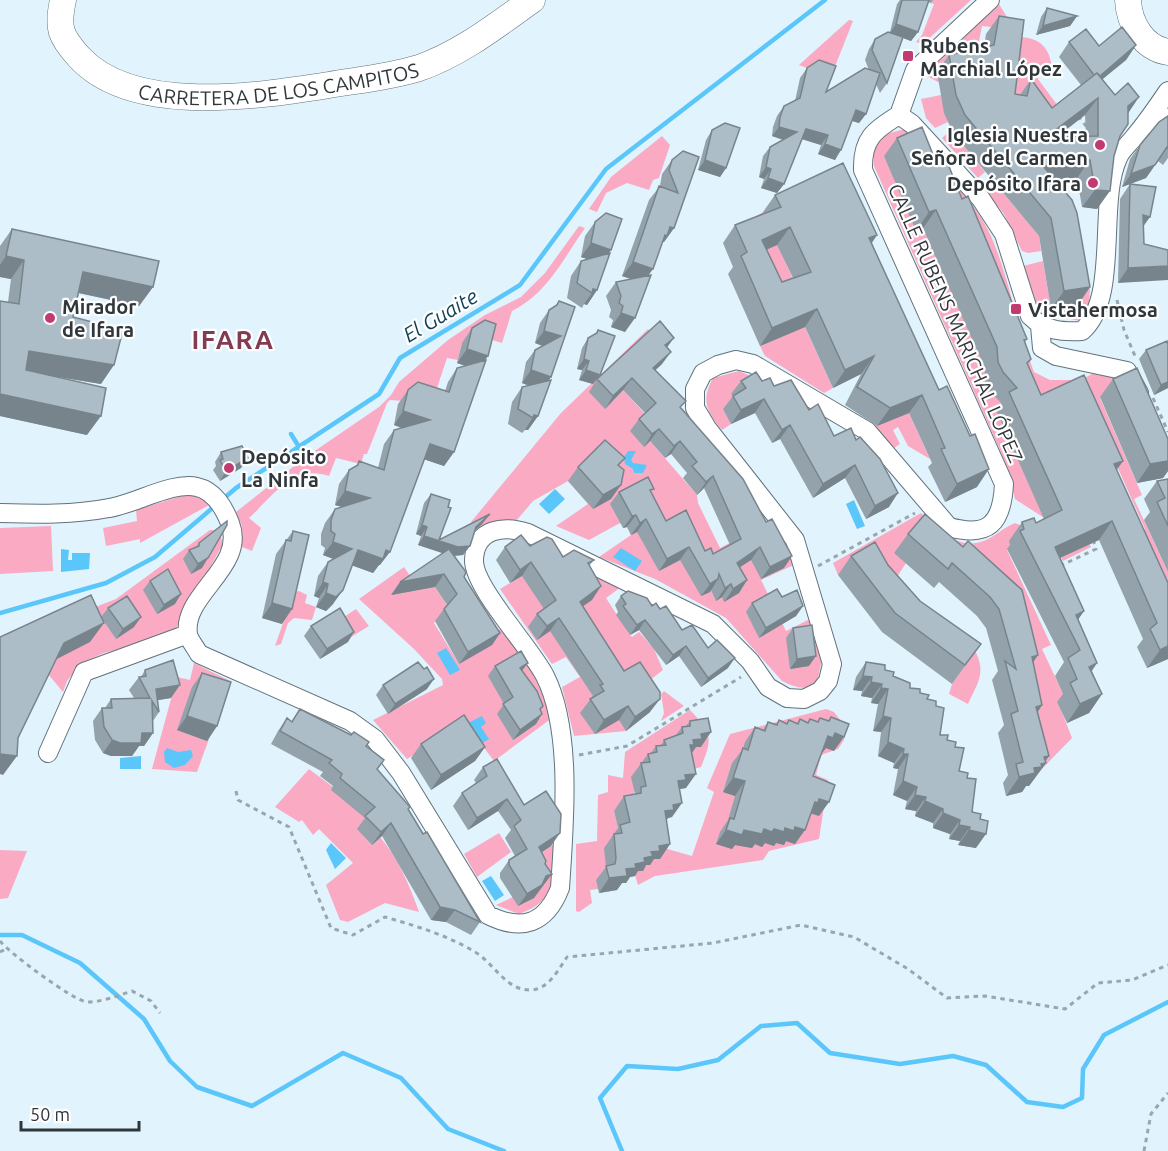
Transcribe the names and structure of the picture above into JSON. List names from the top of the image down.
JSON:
{
  "streets": {
    "main road": ["CARRETERA DE LOS CAMPITOS"],
    "street": ["CALLE RUBENS MARICHAL LÓPEZ"]
  },
  "districts": ["IFARA"],
  "water": ["El Guaite"],
  "places": {
    "transit": ["Rubens Marchial López", "Vistahermosa"],
    "other": [
      "Iglesia Nuestra Señora del Carmen",
      "Depósito Ifara",
      "Mirador de Ifara",
      "Depósito La Ninfa"
    ]
  },
  "scale_bar": "50 m"
}
